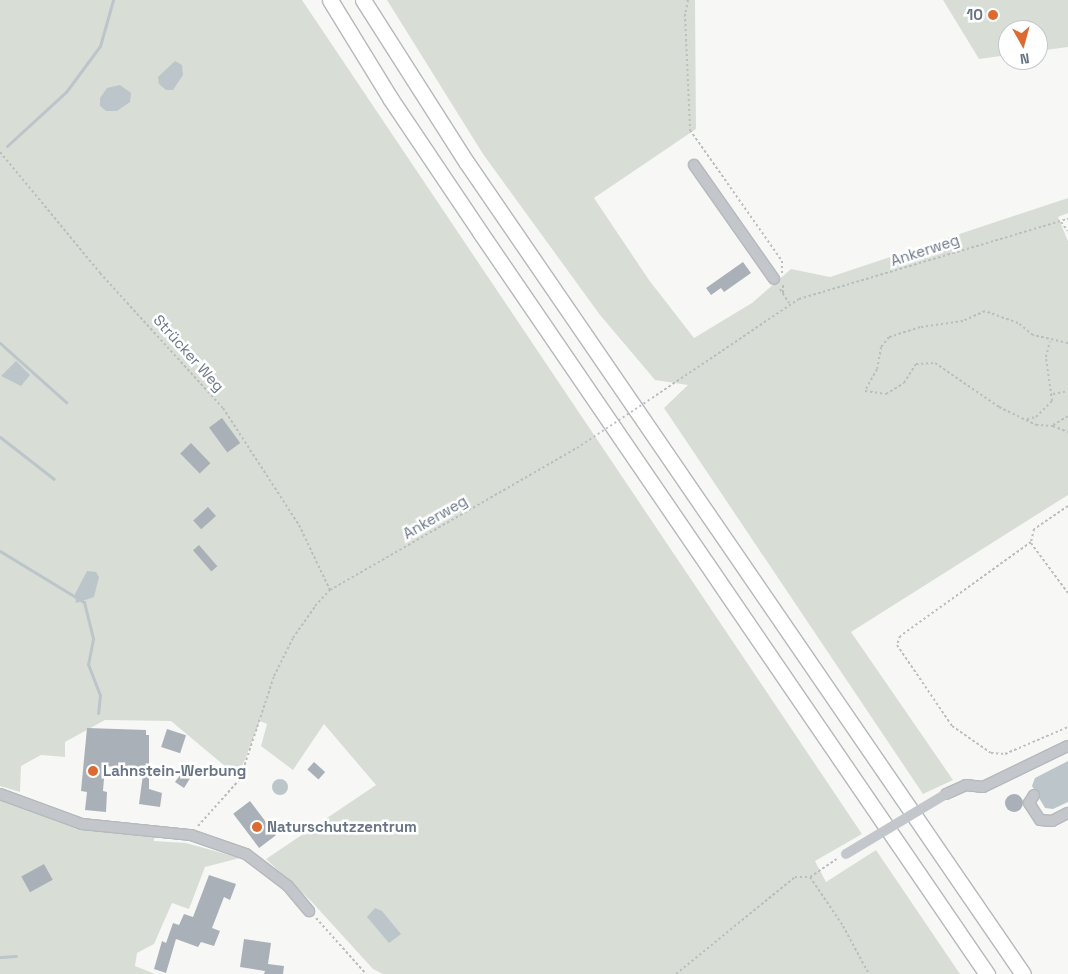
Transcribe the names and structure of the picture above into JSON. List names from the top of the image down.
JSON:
{
  "streets": {
    "path": ["Ankerweg", "Strücker Weg"]
  },
  "crossings": [
    ["Ankerweg", "Strücker Weg"]
  ],
  "places": ["10", "Lahnstein-Werbung", "Naturschutzzentrum"],
  "north": "bottom"
}
